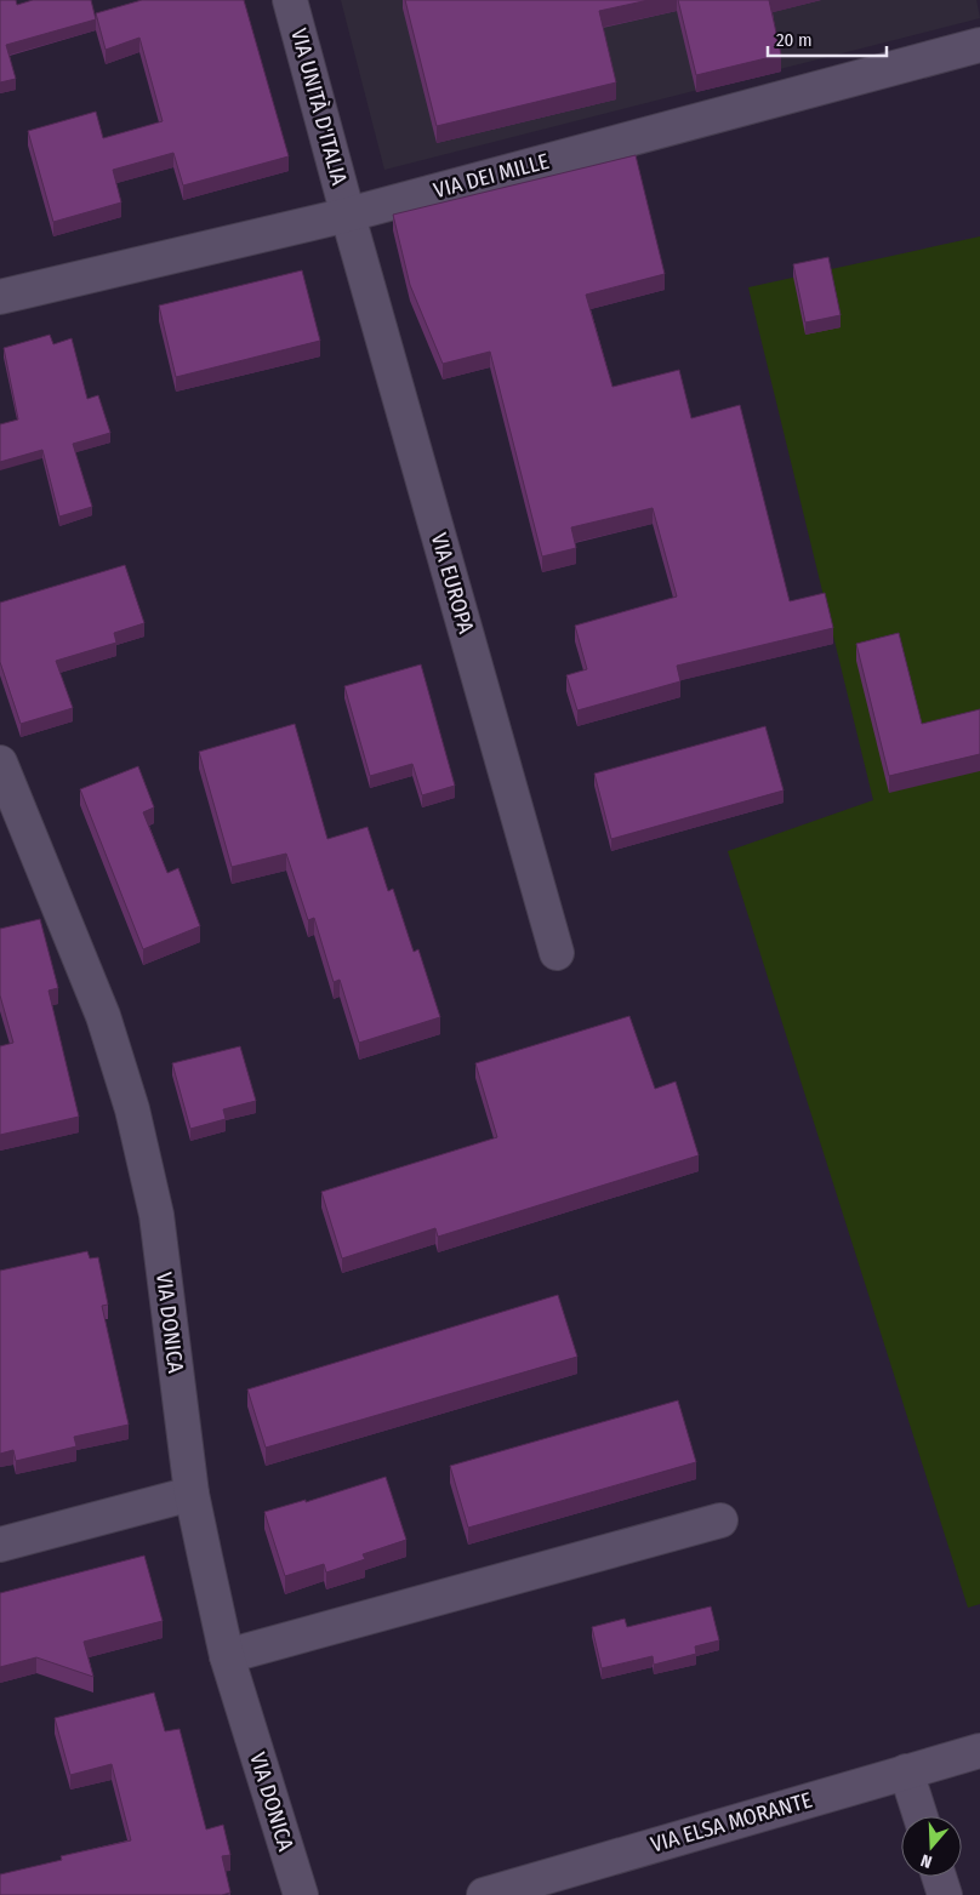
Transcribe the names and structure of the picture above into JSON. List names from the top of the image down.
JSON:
{
  "streets": {
    "street": [
      "VIA UNITÀ D'ITALIA",
      "VIA DEI MILLE",
      "VIA EUROPA",
      "VIA DONICA",
      "VIA ELSA MORANTE"
    ]
  },
  "crossings": [
    ["VIA UNITÀ D'ITALIA", "VIA DEI MILLE"],
    ["VIA UNITÀ D'ITALIA", "VIA EUROPA"],
    ["VIA DEI MILLE", "VIA EUROPA"]
  ],
  "scale_bar": "20 m",
  "north": "bottom"
}
